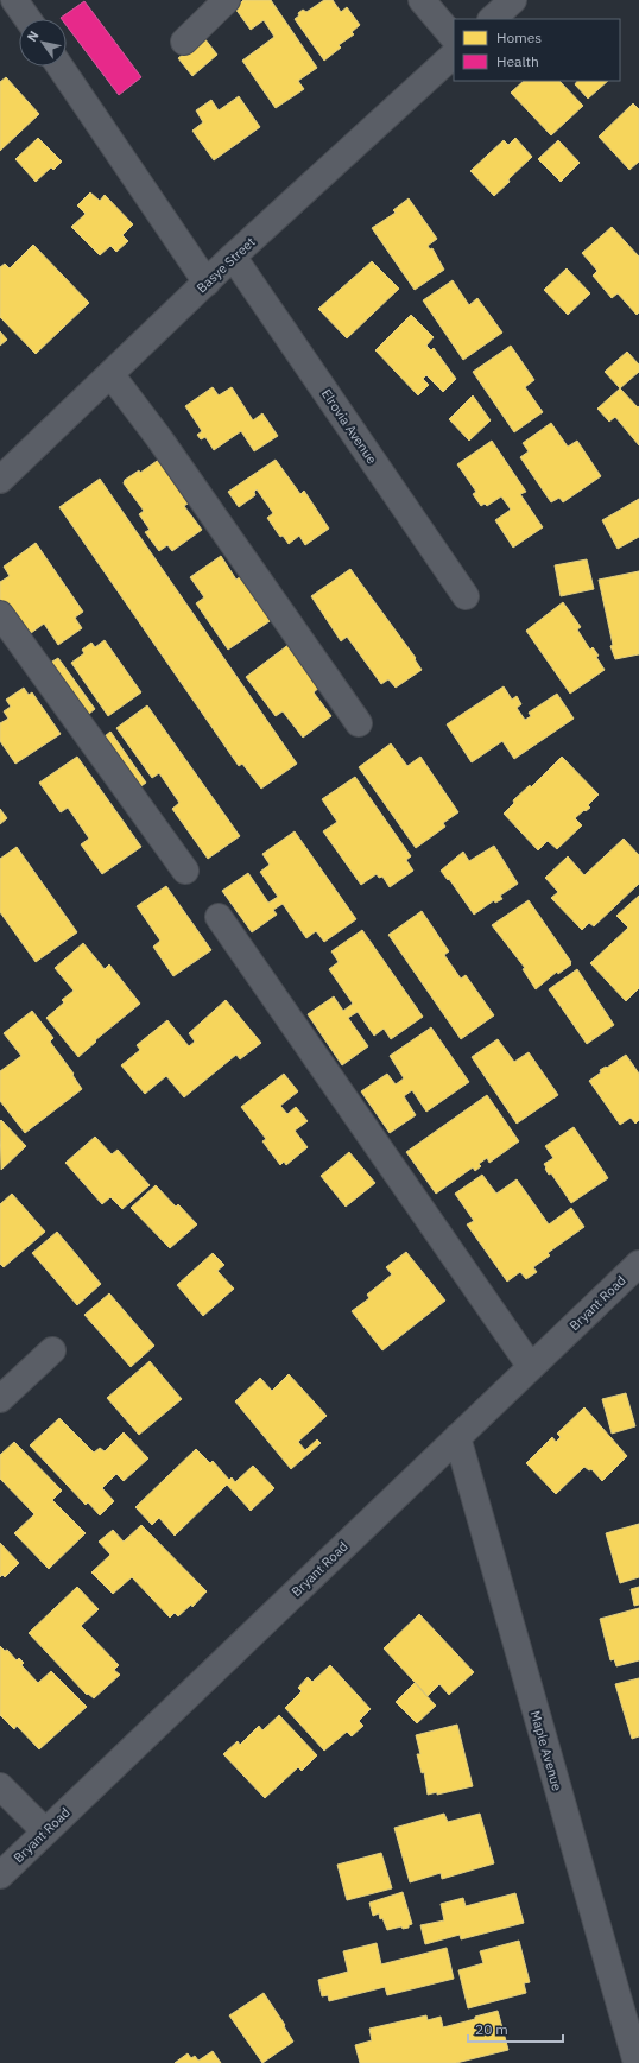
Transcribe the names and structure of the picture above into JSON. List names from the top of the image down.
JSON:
{
  "streets": {
    "street": [
      "Basye Street",
      "Elrovia Avenue",
      "Bryant Road",
      "Maple Avenue"
    ]
  },
  "crossings": [
    ["Basye Street", "Elrovia Avenue"],
    ["Bryant Road", "Maple Avenue"]
  ],
  "legend": ["Homes", "Health"],
  "scale_bar": "20 m",
  "north": "top left"
}
